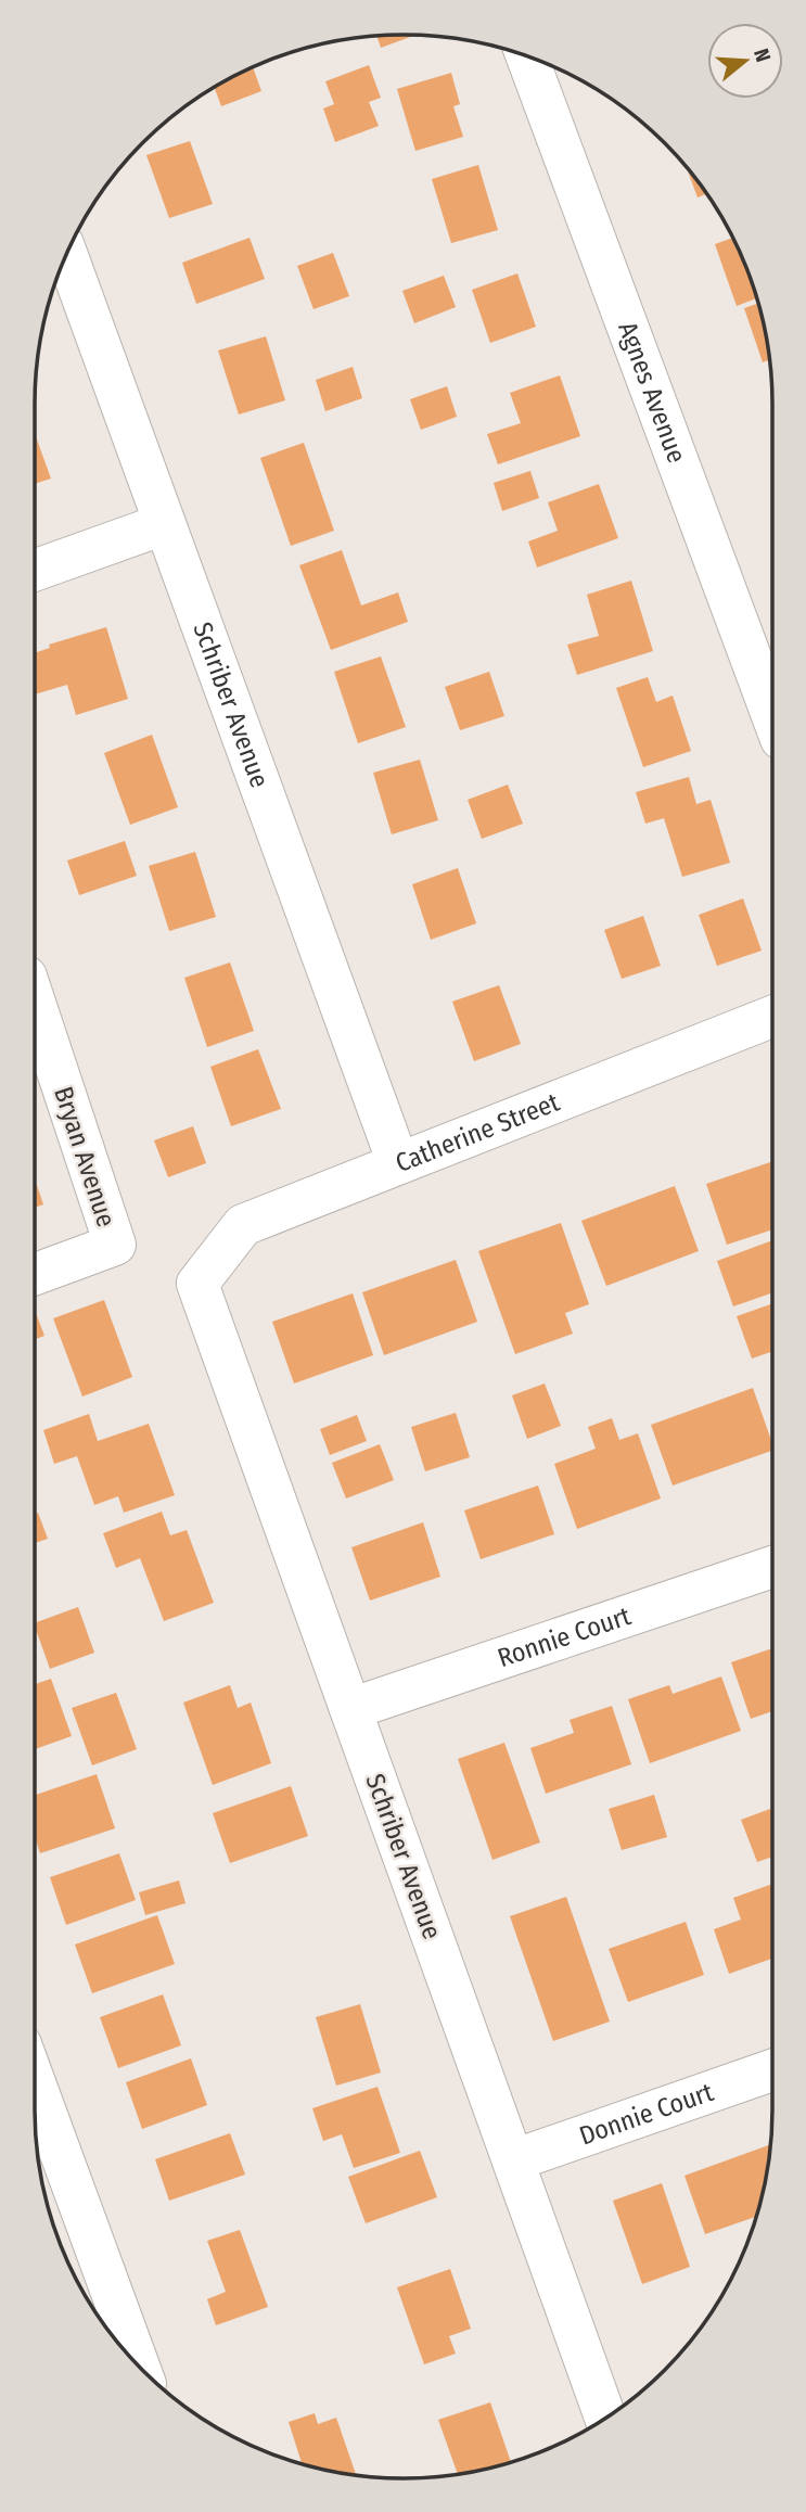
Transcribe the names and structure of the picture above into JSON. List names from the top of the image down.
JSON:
{
  "streets": {
    "street": [
      "Agnes Avenue",
      "Schriber Avenue",
      "Catherine Street",
      "Bryan Avenue",
      "Ronnie Court",
      "Donnie Court"
    ]
  },
  "crossings": [
    ["Schriber Avenue", "Catherine Street"],
    ["Schriber Avenue", "Ronnie Court"],
    ["Schriber Avenue", "Donnie Court"]
  ],
  "north": "right"
}
